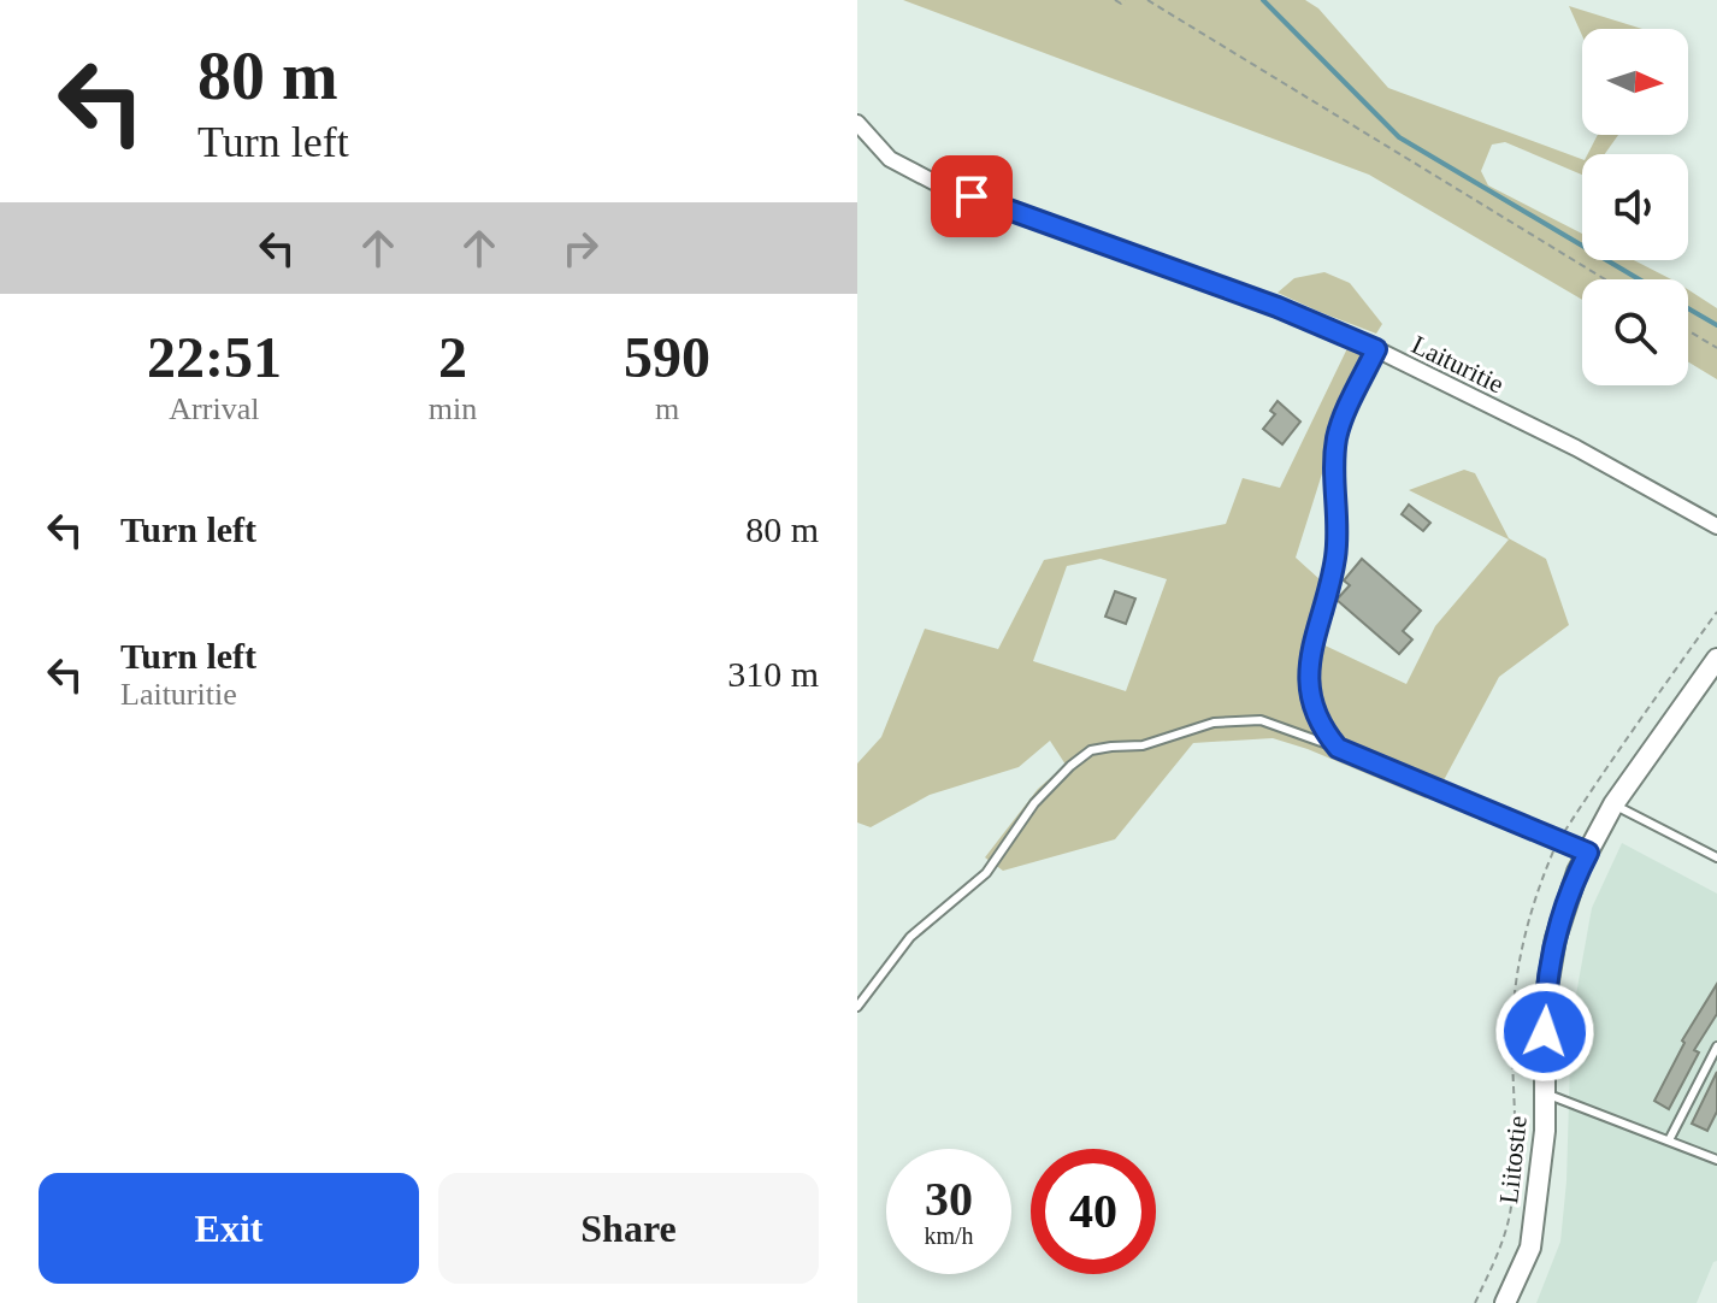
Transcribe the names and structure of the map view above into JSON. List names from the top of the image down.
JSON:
{
  "streets": {
    "street": ["Laituritie", "Liitostie"]
  },
  "north": "right",
  "page": {
    "turn": ["80 m", "Turn left"],
    "eta": [
      "22:51",
      "Arrival",
      "2",
      "min",
      "590",
      "m"
    ],
    "list": [
      {
        "name": "Turn left",
        "value": "80 m"
      },
      {
        "name": "Turn left",
        "note": "Laituritie",
        "value": "310 m"
      }
    ],
    "speed": "30 km/h",
    "limit": "40",
    "buttons": ["Exit", "Share"]
  }
}
